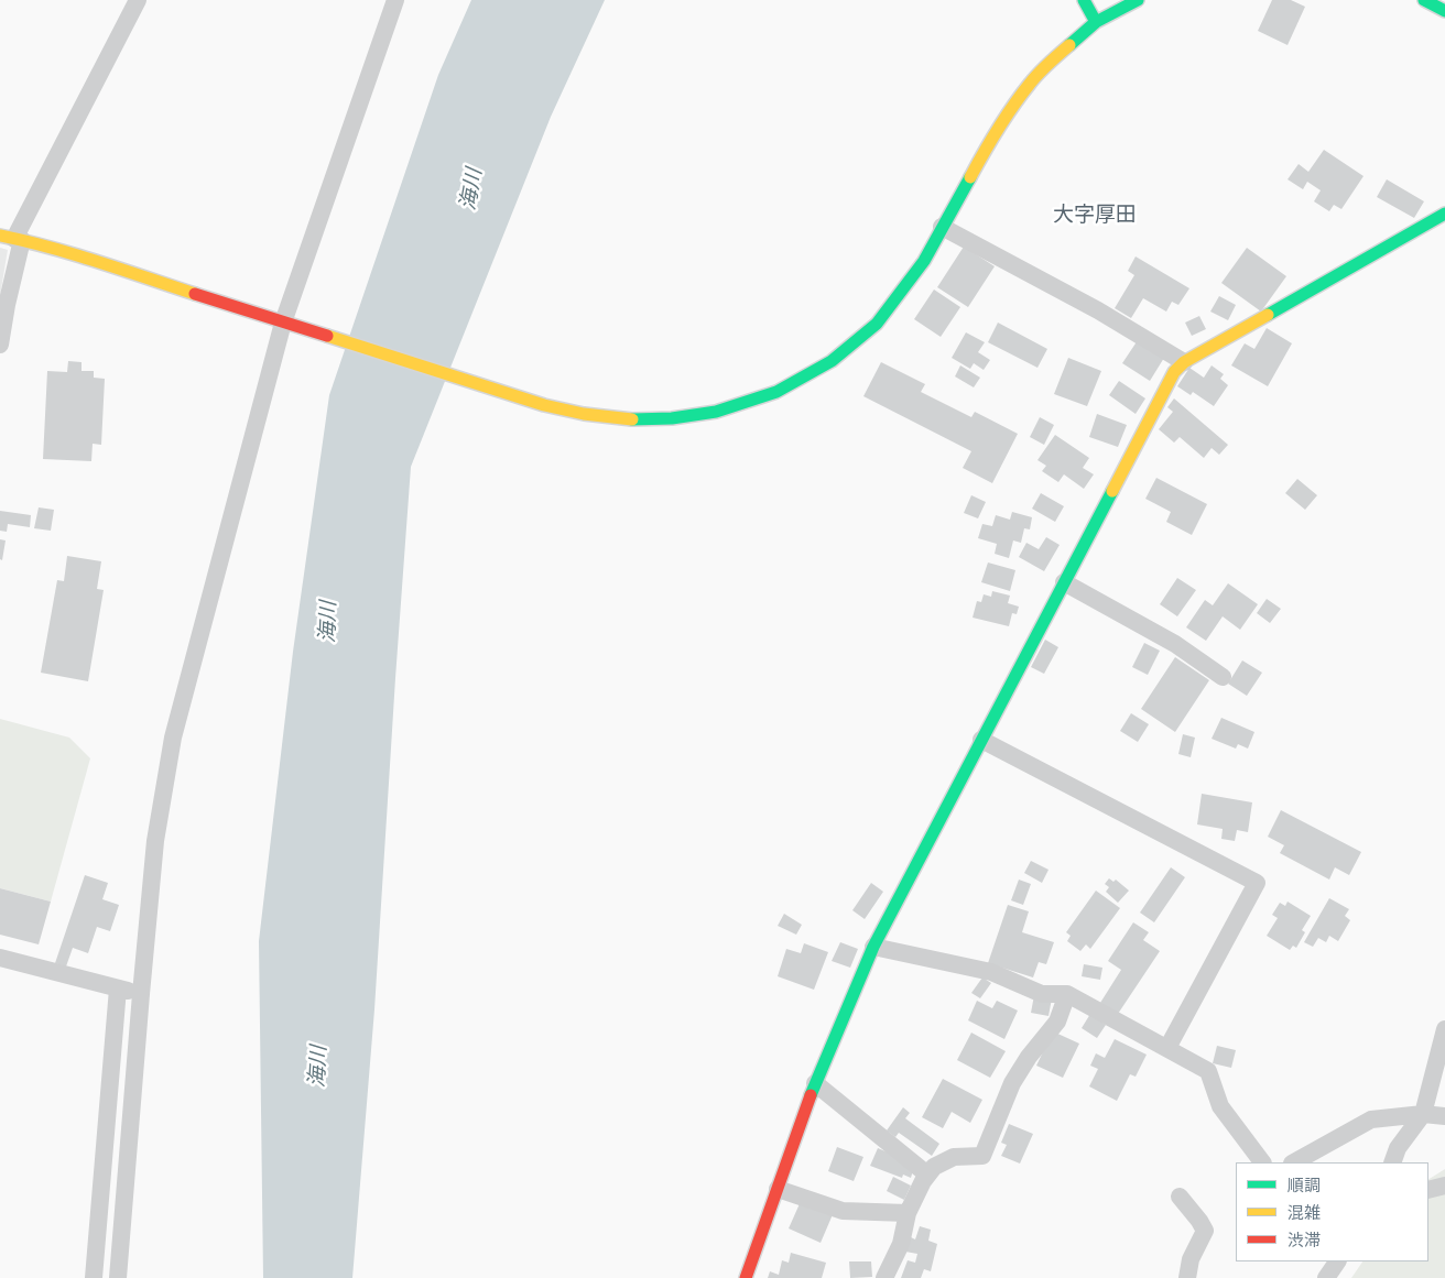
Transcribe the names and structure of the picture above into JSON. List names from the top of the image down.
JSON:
{
  "districts": ["大字厚田"],
  "water": ["海川"],
  "legend": ["順調", "混雑", "渋滞"]
}
